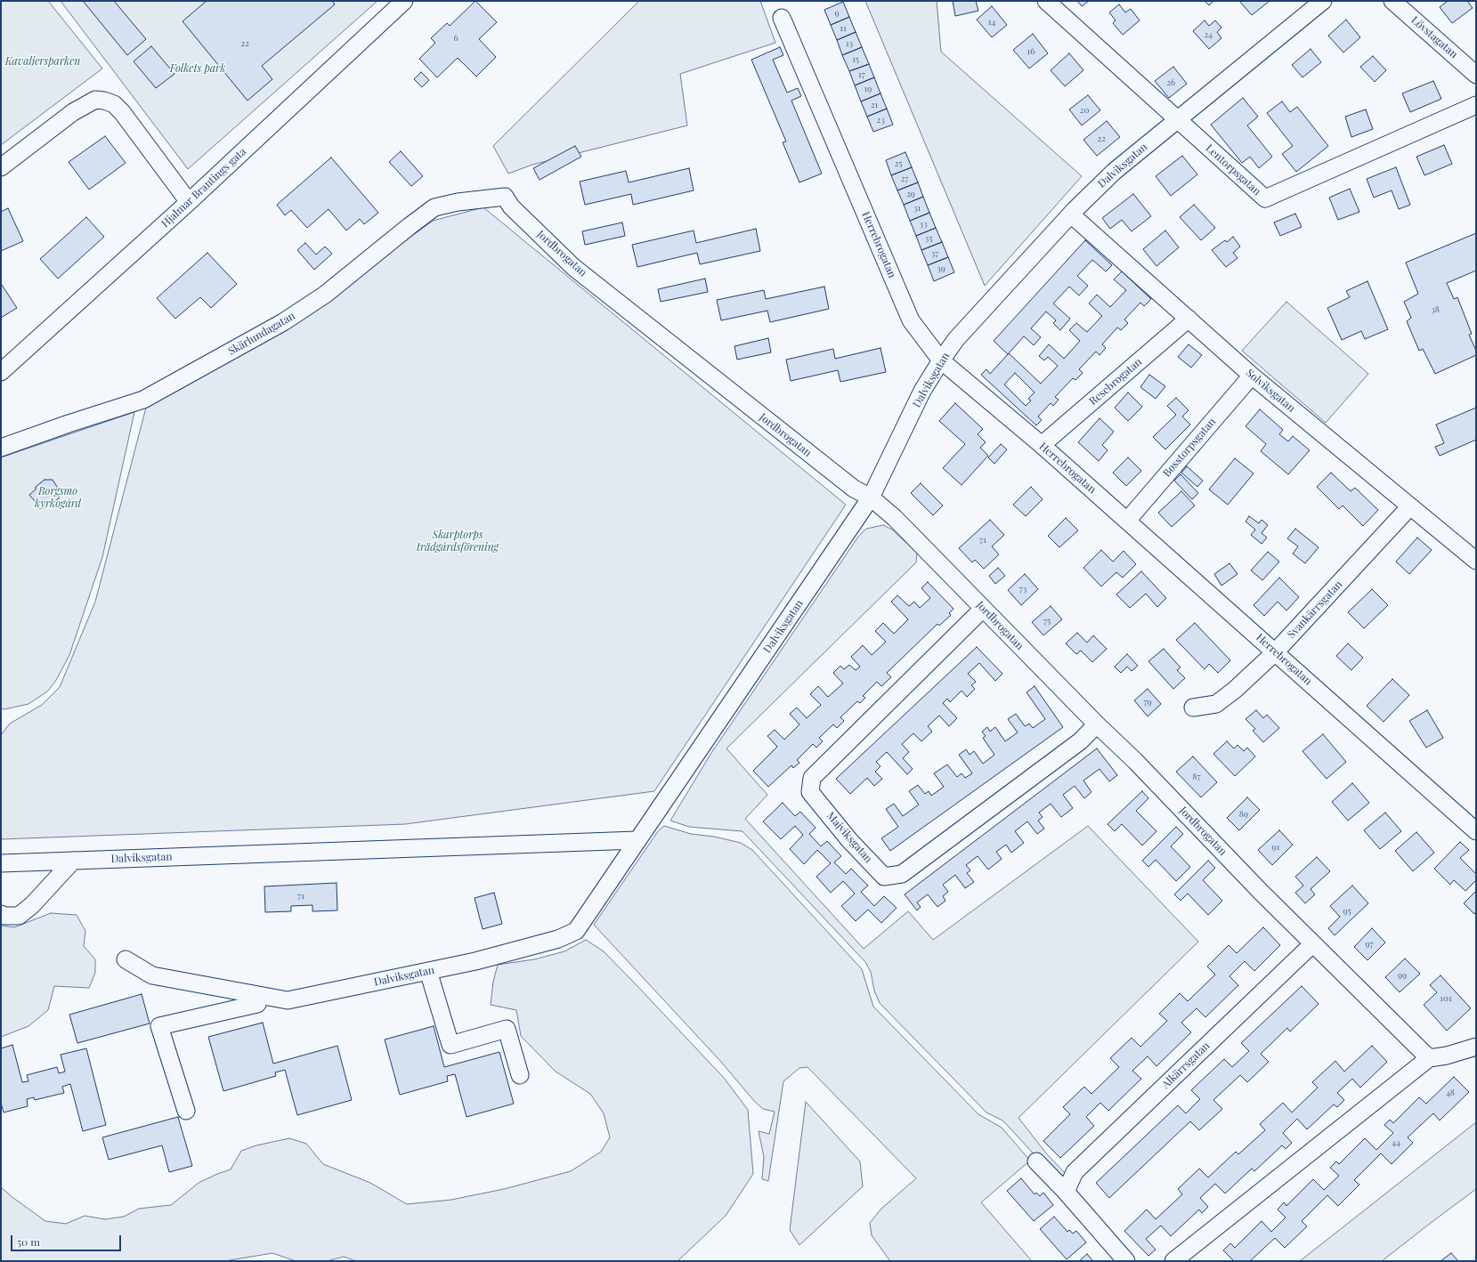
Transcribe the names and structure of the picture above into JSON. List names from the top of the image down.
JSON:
{
  "streets": {
    "street": [
      "Lövstagatan",
      "Dalviksgatan",
      "Lentorpsgatan",
      "Hjalmar Brantings gata",
      "Herrebrogatan",
      "Jordbrogatan",
      "Skärlundagatan",
      "Resebrogatan",
      "Solviksgatan",
      "Bosstorpsgatan",
      "Svankärrsgatan",
      "Majviksgatan",
      "Alkärrsgatan"
    ]
  },
  "crossings": [
    ["Dalviksgatan", "Lentorpsgatan"],
    ["Dalviksgatan", "Herrebrogatan"],
    ["Dalviksgatan", "Jordbrogatan"],
    ["Dalviksgatan", "Solviksgatan"],
    ["Herrebrogatan", "Resebrogatan"],
    ["Herrebrogatan", "Bosstorpsgatan"],
    ["Herrebrogatan", "Svankärrsgatan"],
    ["Jordbrogatan", "Skärlundagatan"],
    ["Jordbrogatan", "Majviksgatan"],
    ["Jordbrogatan", "Alkärrsgatan"],
    ["Resebrogatan", "Solviksgatan"],
    ["Solviksgatan", "Bosstorpsgatan"],
    ["Solviksgatan", "Svankärrsgatan"]
  ],
  "parks": [
    "Kavaljersparken",
    "Folkets park",
    "Borgsmo kyrkogård",
    "Skarptorps trädgårdsförening"
  ],
  "house_numbers": [
    "9",
    "14",
    "11",
    "24",
    "6",
    "22",
    "13",
    "16",
    "15",
    "17",
    "26",
    "19",
    "21",
    "20",
    "23",
    "22",
    "25",
    "27",
    "29",
    "31",
    "33",
    "35",
    "37",
    "39",
    "38",
    "71",
    "73",
    "75",
    "79",
    "87",
    "89",
    "91",
    "71",
    "95",
    "97",
    "99",
    "101",
    "48",
    "44"
  ],
  "scale_bar": "50 m"
}
